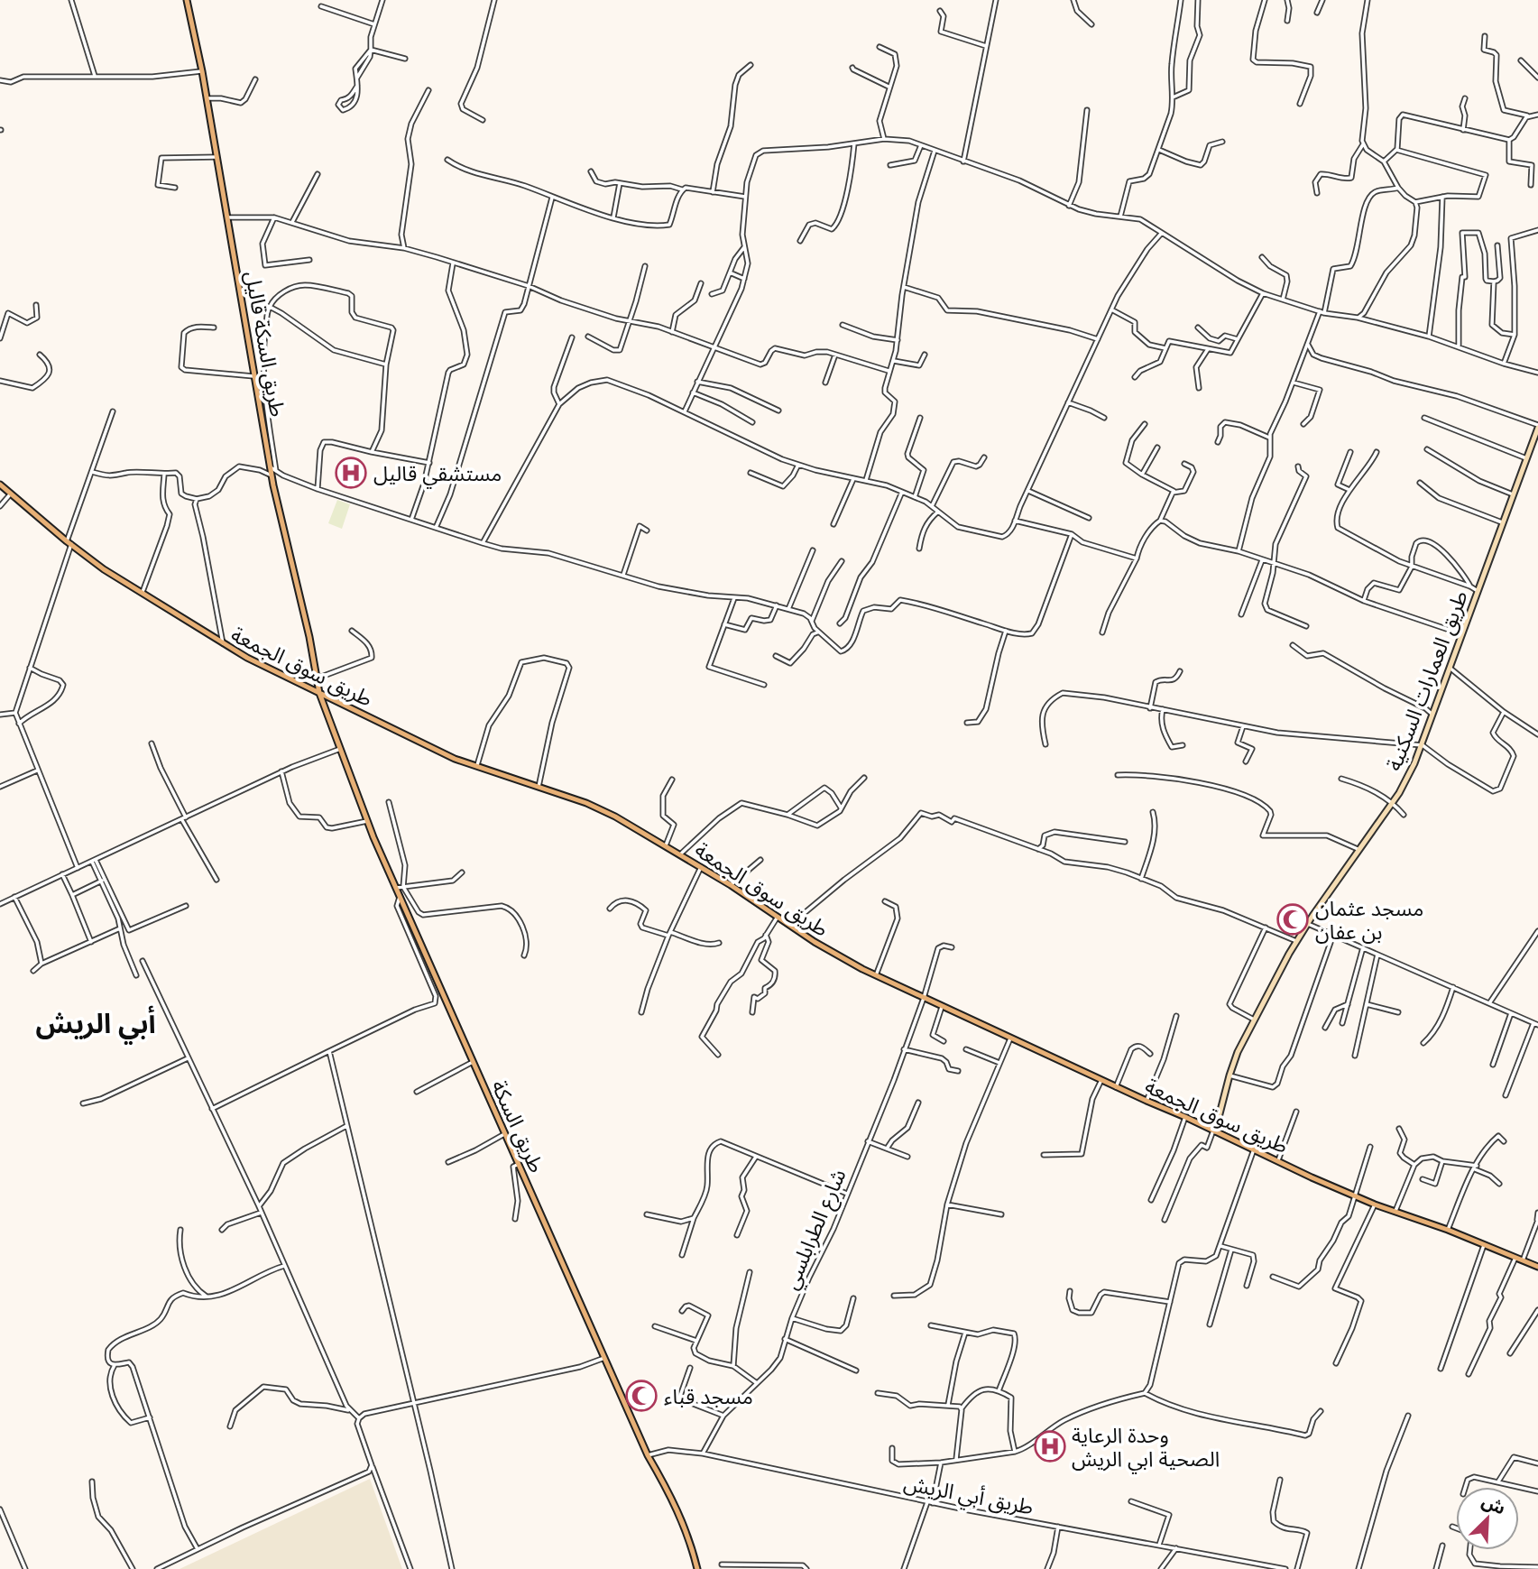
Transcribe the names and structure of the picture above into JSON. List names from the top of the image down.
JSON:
{
  "streets": {
    "main road": [
      "طريق السكة قاليل",
      "طريق سوق الجمعة",
      "طريق العمارات السكنية",
      "طريق السكة"
    ],
    "street": ["شارع الطرابلسي", "طريق أبي الريش"]
  },
  "crossings": [
    ["طريق السكة قاليل", "طريق سوق الجمعة"],
    ["طريق السكة قاليل", "طريق السكة"],
    ["طريق سوق الجمعة", "طريق العمارات السكنية"],
    ["طريق سوق الجمعة", "طريق السكة"],
    ["طريق سوق الجمعة", "شارع الطرابلسي"],
    ["طريق السكة", "طريق أبي الريش"],
    ["شارع الطرابلسي", "طريق أبي الريش"]
  ],
  "districts": ["أبي الريش"],
  "places": {
    "hospital": ["مستشقي قاليل", "وحدة الرعاية الصحية ابي الريش"],
    "mosque": ["مسجد عثمان بن عفان", "مسجد قباء"]
  },
  "north": "top right"
}
